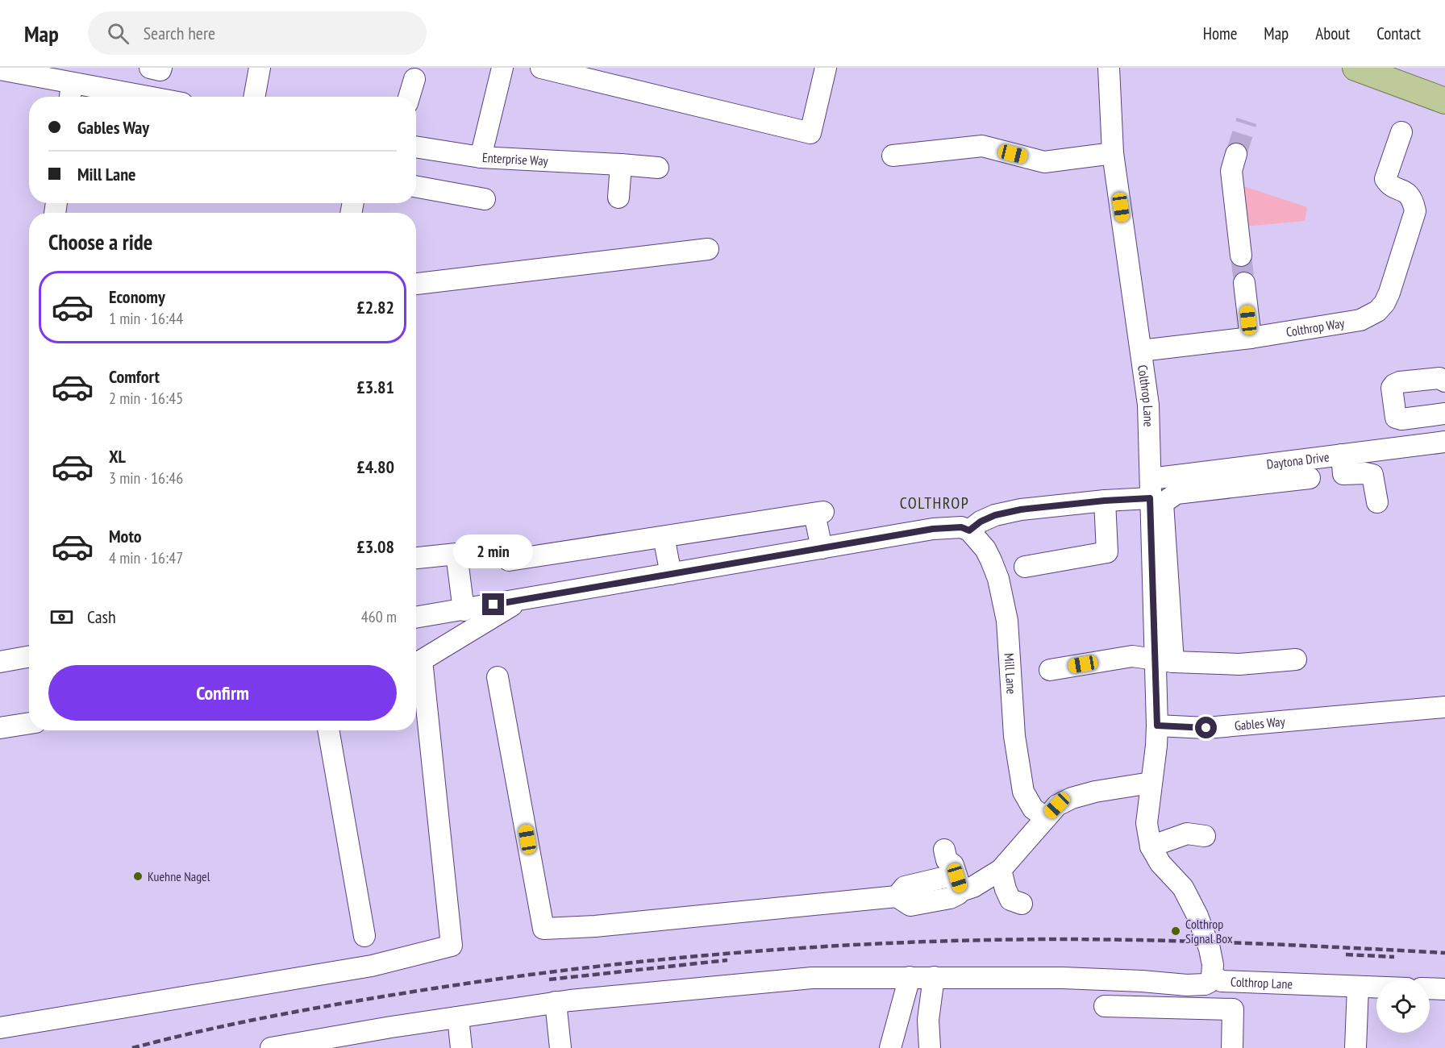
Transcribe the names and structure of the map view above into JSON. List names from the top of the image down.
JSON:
{
  "streets": {
    "street": [
      "Enterprise Way",
      "Colthrop Way",
      "Colthrop Lane",
      "Daytona Drive",
      "Mill Lane",
      "Gables Way"
    ]
  },
  "crossings": [
    ["Colthrop Way", "Colthrop Lane"],
    ["Colthrop Lane", "Daytona Drive"],
    ["Colthrop Lane", "Gables Way"]
  ],
  "districts": ["COLTHROP"],
  "places": ["Kuehne Nagel", "Colthrop Signal Box"],
  "page": {
    "header": "Map",
    "search": "Search here",
    "nav": [
      "Home",
      "Map",
      "About",
      "Contact"
    ],
    "banner": ["Gables Way", "Mill Lane"],
    "heading": "Choose a ride",
    "list": [
      {
        "name": "Economy",
        "note": "1 min · 16:44",
        "value": "£2.82"
      },
      {
        "name": "Comfort",
        "note": "2 min · 16:45",
        "value": "£3.81"
      },
      {
        "name": "XL",
        "note": "3 min · 16:46",
        "value": "£4.80"
      },
      {
        "name": "Moto",
        "note": "4 min · 16:47",
        "value": "£3.08"
      }
    ],
    "bubble": "2 min",
    "pay": ["Cash", "460 m"],
    "buttons": "Confirm"
  }
}
